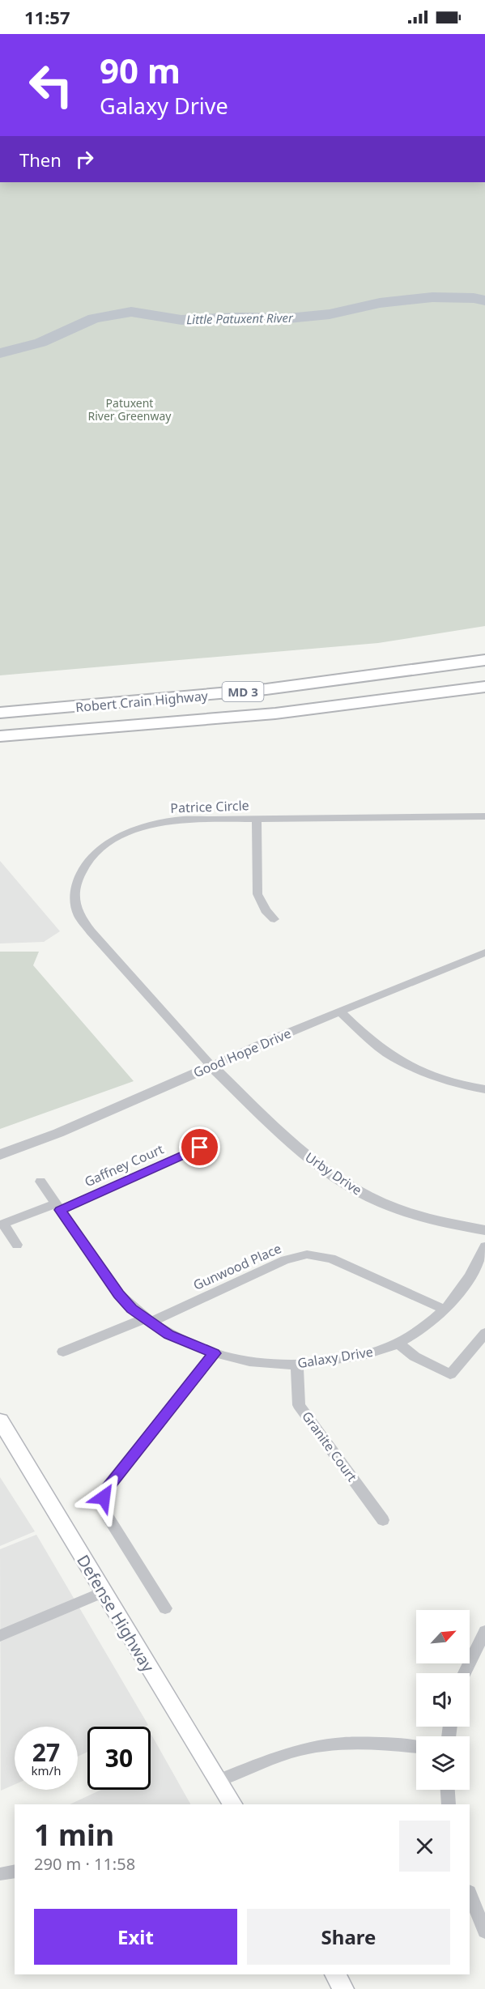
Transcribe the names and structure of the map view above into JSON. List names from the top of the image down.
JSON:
{
  "streets": {
    "highway": ["MD 3", "Robert Crain Highway"],
    "main road": ["Defense Highway"],
    "street": [
      "Patrice Circle",
      "Good Hope Drive",
      "Gaffney Court",
      "Urby Drive",
      "Gunwood Place",
      "Galaxy Drive",
      "Granite Court"
    ]
  },
  "crossings": [
    ["Patrice Circle", "Good Hope Drive"],
    ["Patrice Circle", "Urby Drive"],
    ["Good Hope Drive", "Urby Drive"],
    ["Gaffney Court", "Galaxy Drive"],
    ["Gunwood Place", "Galaxy Drive"],
    ["Galaxy Drive", "Granite Court"]
  ],
  "water": ["Little Patuxent River"],
  "parks": ["Patuxent River Greenway"],
  "north": "top right",
  "page": {
    "status": "11:57",
    "turn": ["90 m", "Galaxy Drive"],
    "then": "Then",
    "speed": "27 km/h",
    "limit": "30",
    "heading": ["1 min", "290 m · 11:58"],
    "buttons": ["Exit", "Share"]
  }
}
